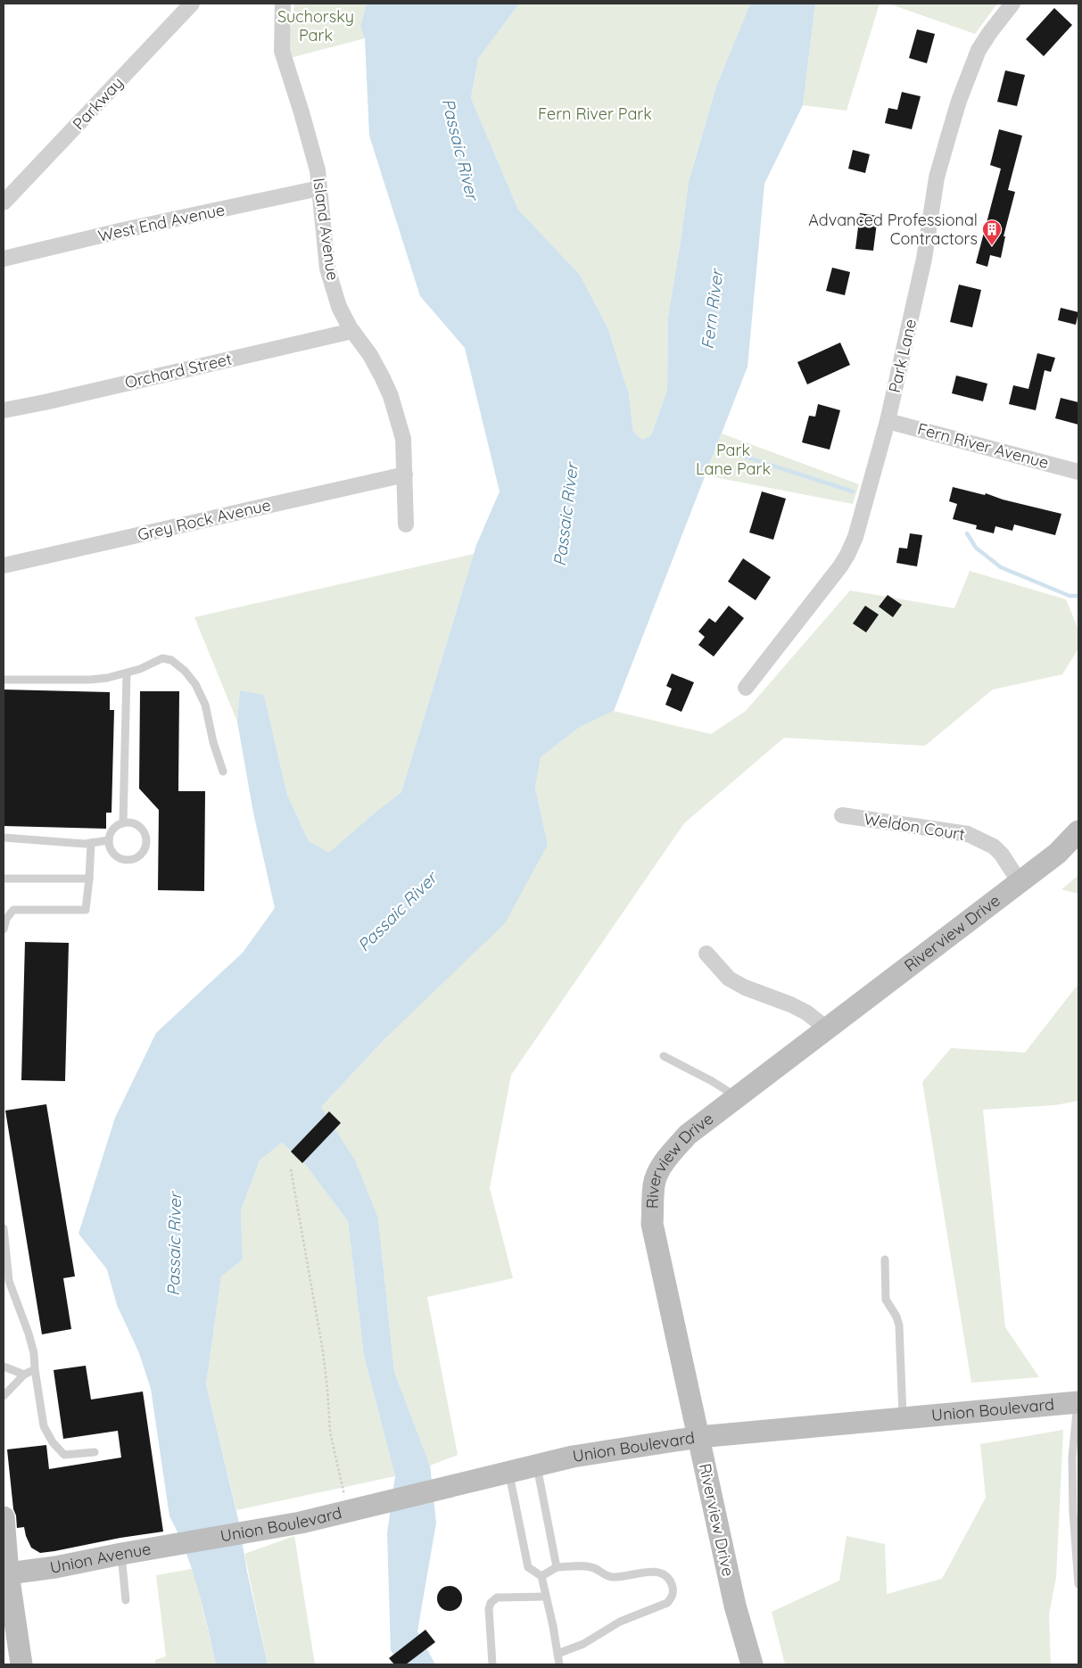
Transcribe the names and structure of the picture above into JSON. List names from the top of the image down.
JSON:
{
  "streets": {
    "main road": ["Riverview Drive", "Union Boulevard", "Union Avenue"],
    "street": [
      "Parkway",
      "West End Avenue",
      "Island Avenue",
      "Park Lane",
      "Orchard Street",
      "Fern River Avenue",
      "Grey Rock Avenue",
      "Weldon Court"
    ]
  },
  "crossings": [
    ["West End Avenue", "Island Avenue"],
    ["Island Avenue", "Orchard Street"],
    ["Island Avenue", "Grey Rock Avenue"],
    ["Park Lane", "Fern River Avenue"],
    ["Weldon Court", "Riverview Drive"],
    ["Riverview Drive", "Union Boulevard"],
    ["Union Boulevard", "Union Avenue"]
  ],
  "water": ["Passaic River", "Fern River"],
  "parks": ["Suchorsky Park", "Fern River Park", "Park Lane Park"],
  "places": {
    "building": ["Advanced Professional Contractors"]
  }
}
